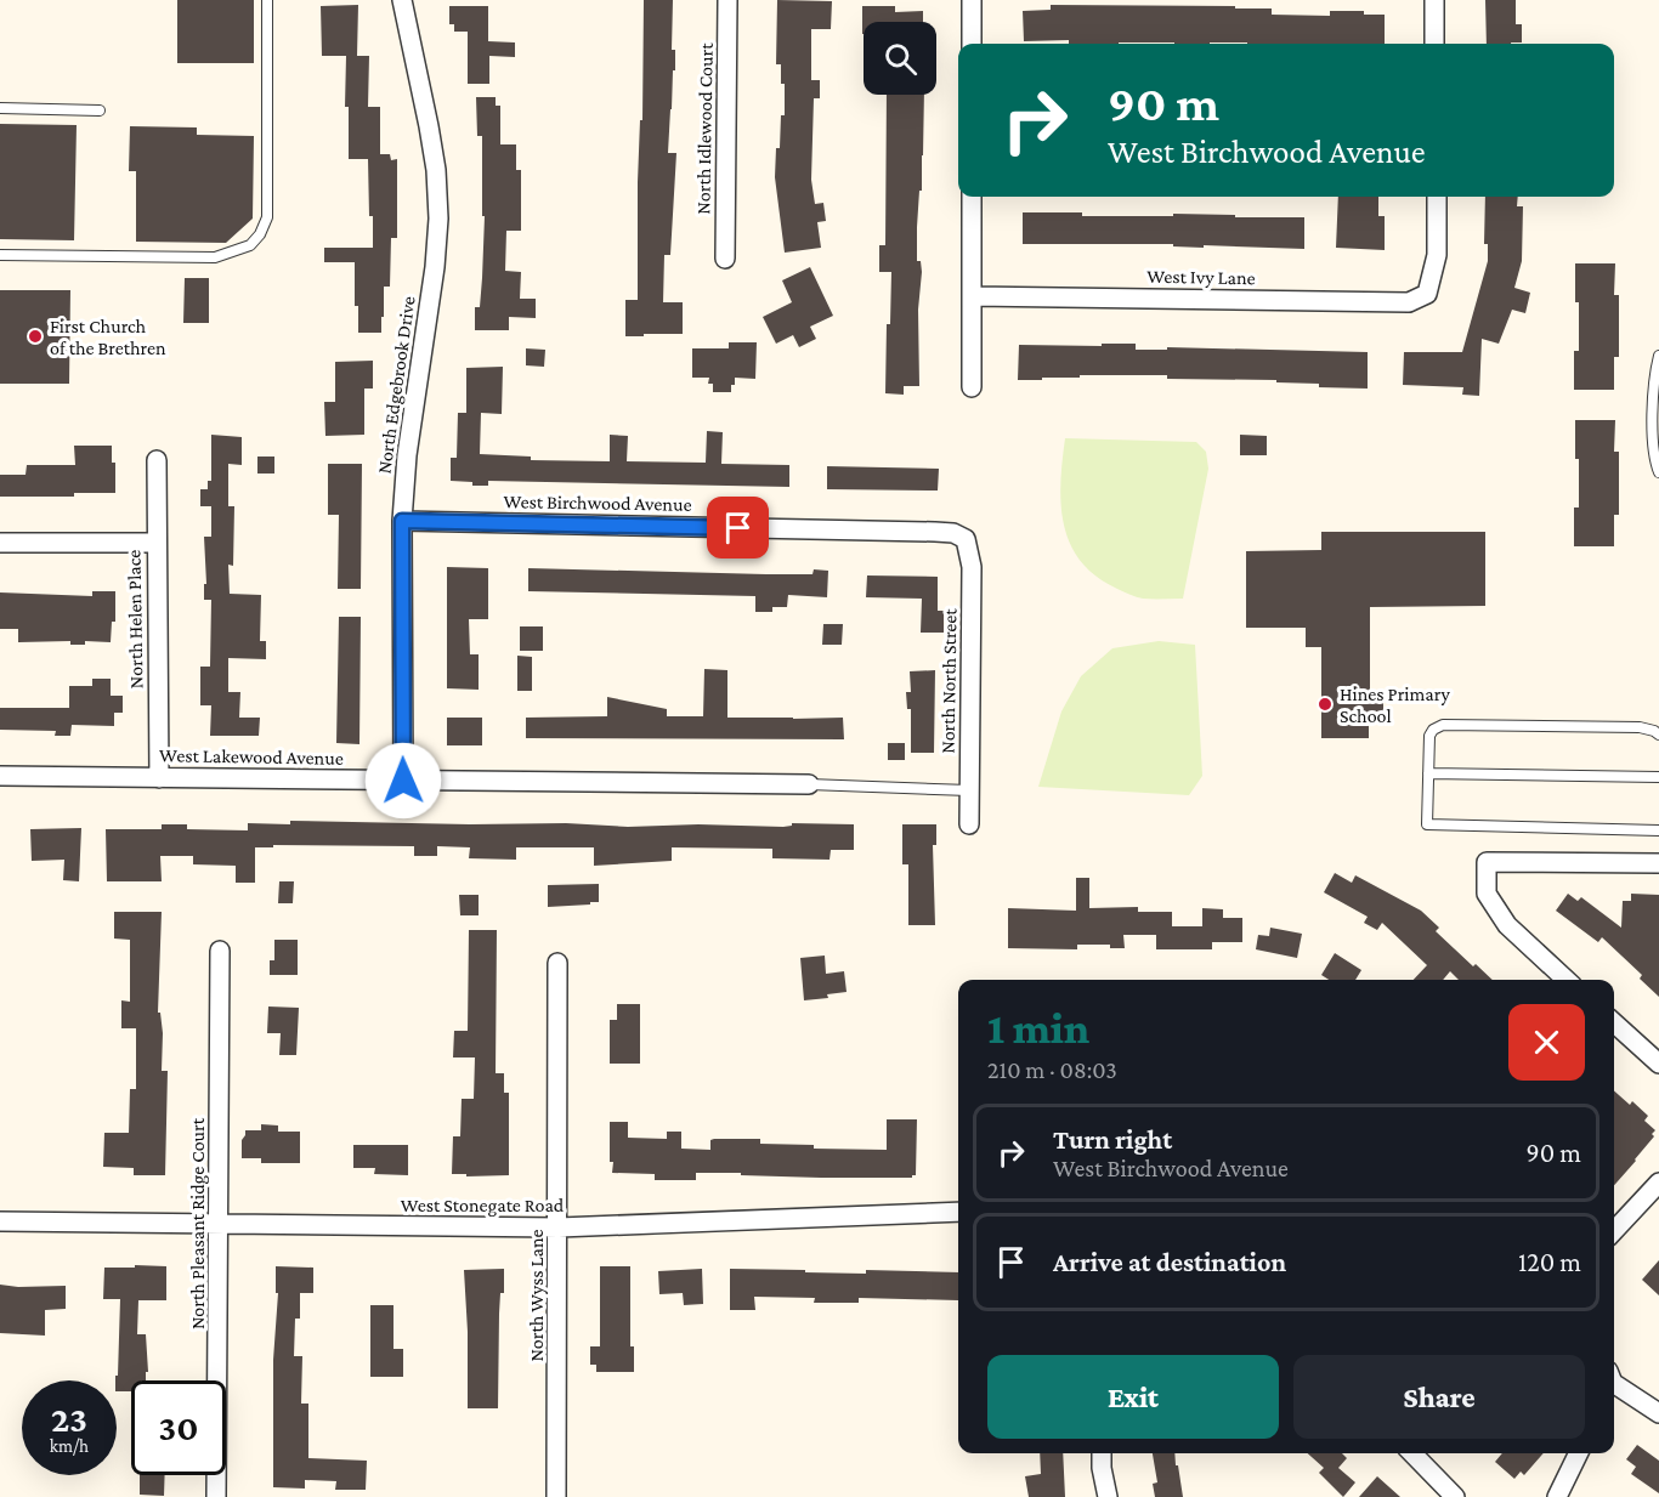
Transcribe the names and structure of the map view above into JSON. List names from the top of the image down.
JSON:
{
  "streets": {
    "street": [
      "North Idlewood Court",
      "West Ivy Lane",
      "North Edgebrook Drive",
      "West Birchwood Avenue",
      "North Helen Place",
      "North North Street",
      "West Lakewood Avenue",
      "West Stonegate Road",
      "North Pleasant Ridge Court",
      "North Wyss Lane"
    ]
  },
  "crossings": [
    ["North Edgebrook Drive", "West Birchwood Avenue"],
    ["North Edgebrook Drive", "West Lakewood Avenue"],
    ["West Birchwood Avenue", "North North Street"],
    ["North Helen Place", "West Lakewood Avenue"],
    ["West Stonegate Road", "North Pleasant Ridge Court"],
    ["West Stonegate Road", "North Wyss Lane"]
  ],
  "places": ["First Church of the Brethren", "Hines Primary School"],
  "page": {
    "turn": ["90 m", "West Birchwood Avenue"],
    "heading": ["1 min", "210 m · 08:03"],
    "list": [
      {
        "name": "Turn right",
        "note": "West Birchwood Avenue",
        "value": "90 m"
      },
      {
        "name": "Arrive at destination",
        "value": "120 m"
      }
    ],
    "buttons": ["Exit", "Share"],
    "speed": "23 km/h",
    "limit": "30"
  }
}
